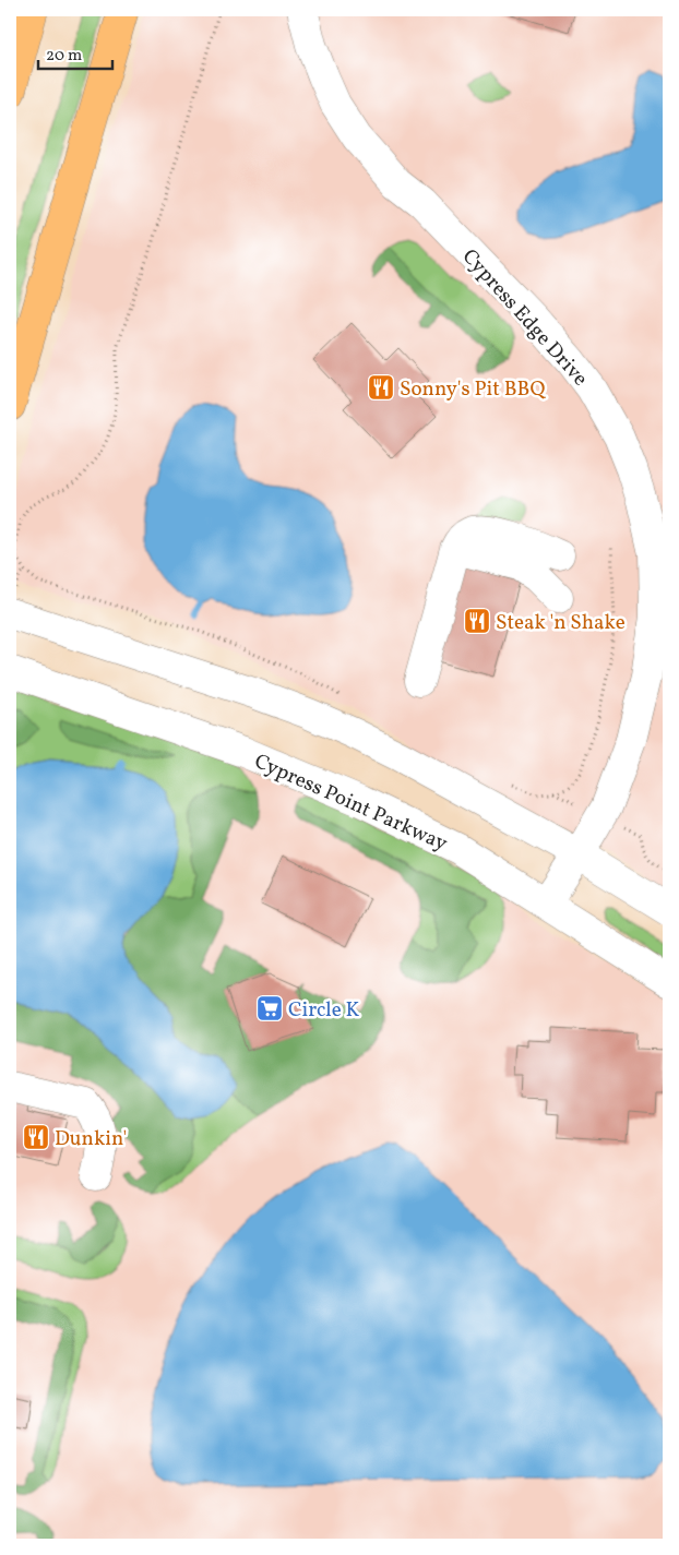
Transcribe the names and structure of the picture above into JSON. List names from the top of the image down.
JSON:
{
  "streets": {
    "street": ["Cypress Edge Drive", "Cypress Point Parkway"]
  },
  "crossings": [
    ["Cypress Edge Drive", "Cypress Point Parkway"]
  ],
  "places": {
    "restaurant": ["Sonny's Pit BBQ", "Steak 'n Shake", "Dunkin'"],
    "supermarket": ["Circle K"]
  },
  "scale_bar": "20 m"
}
